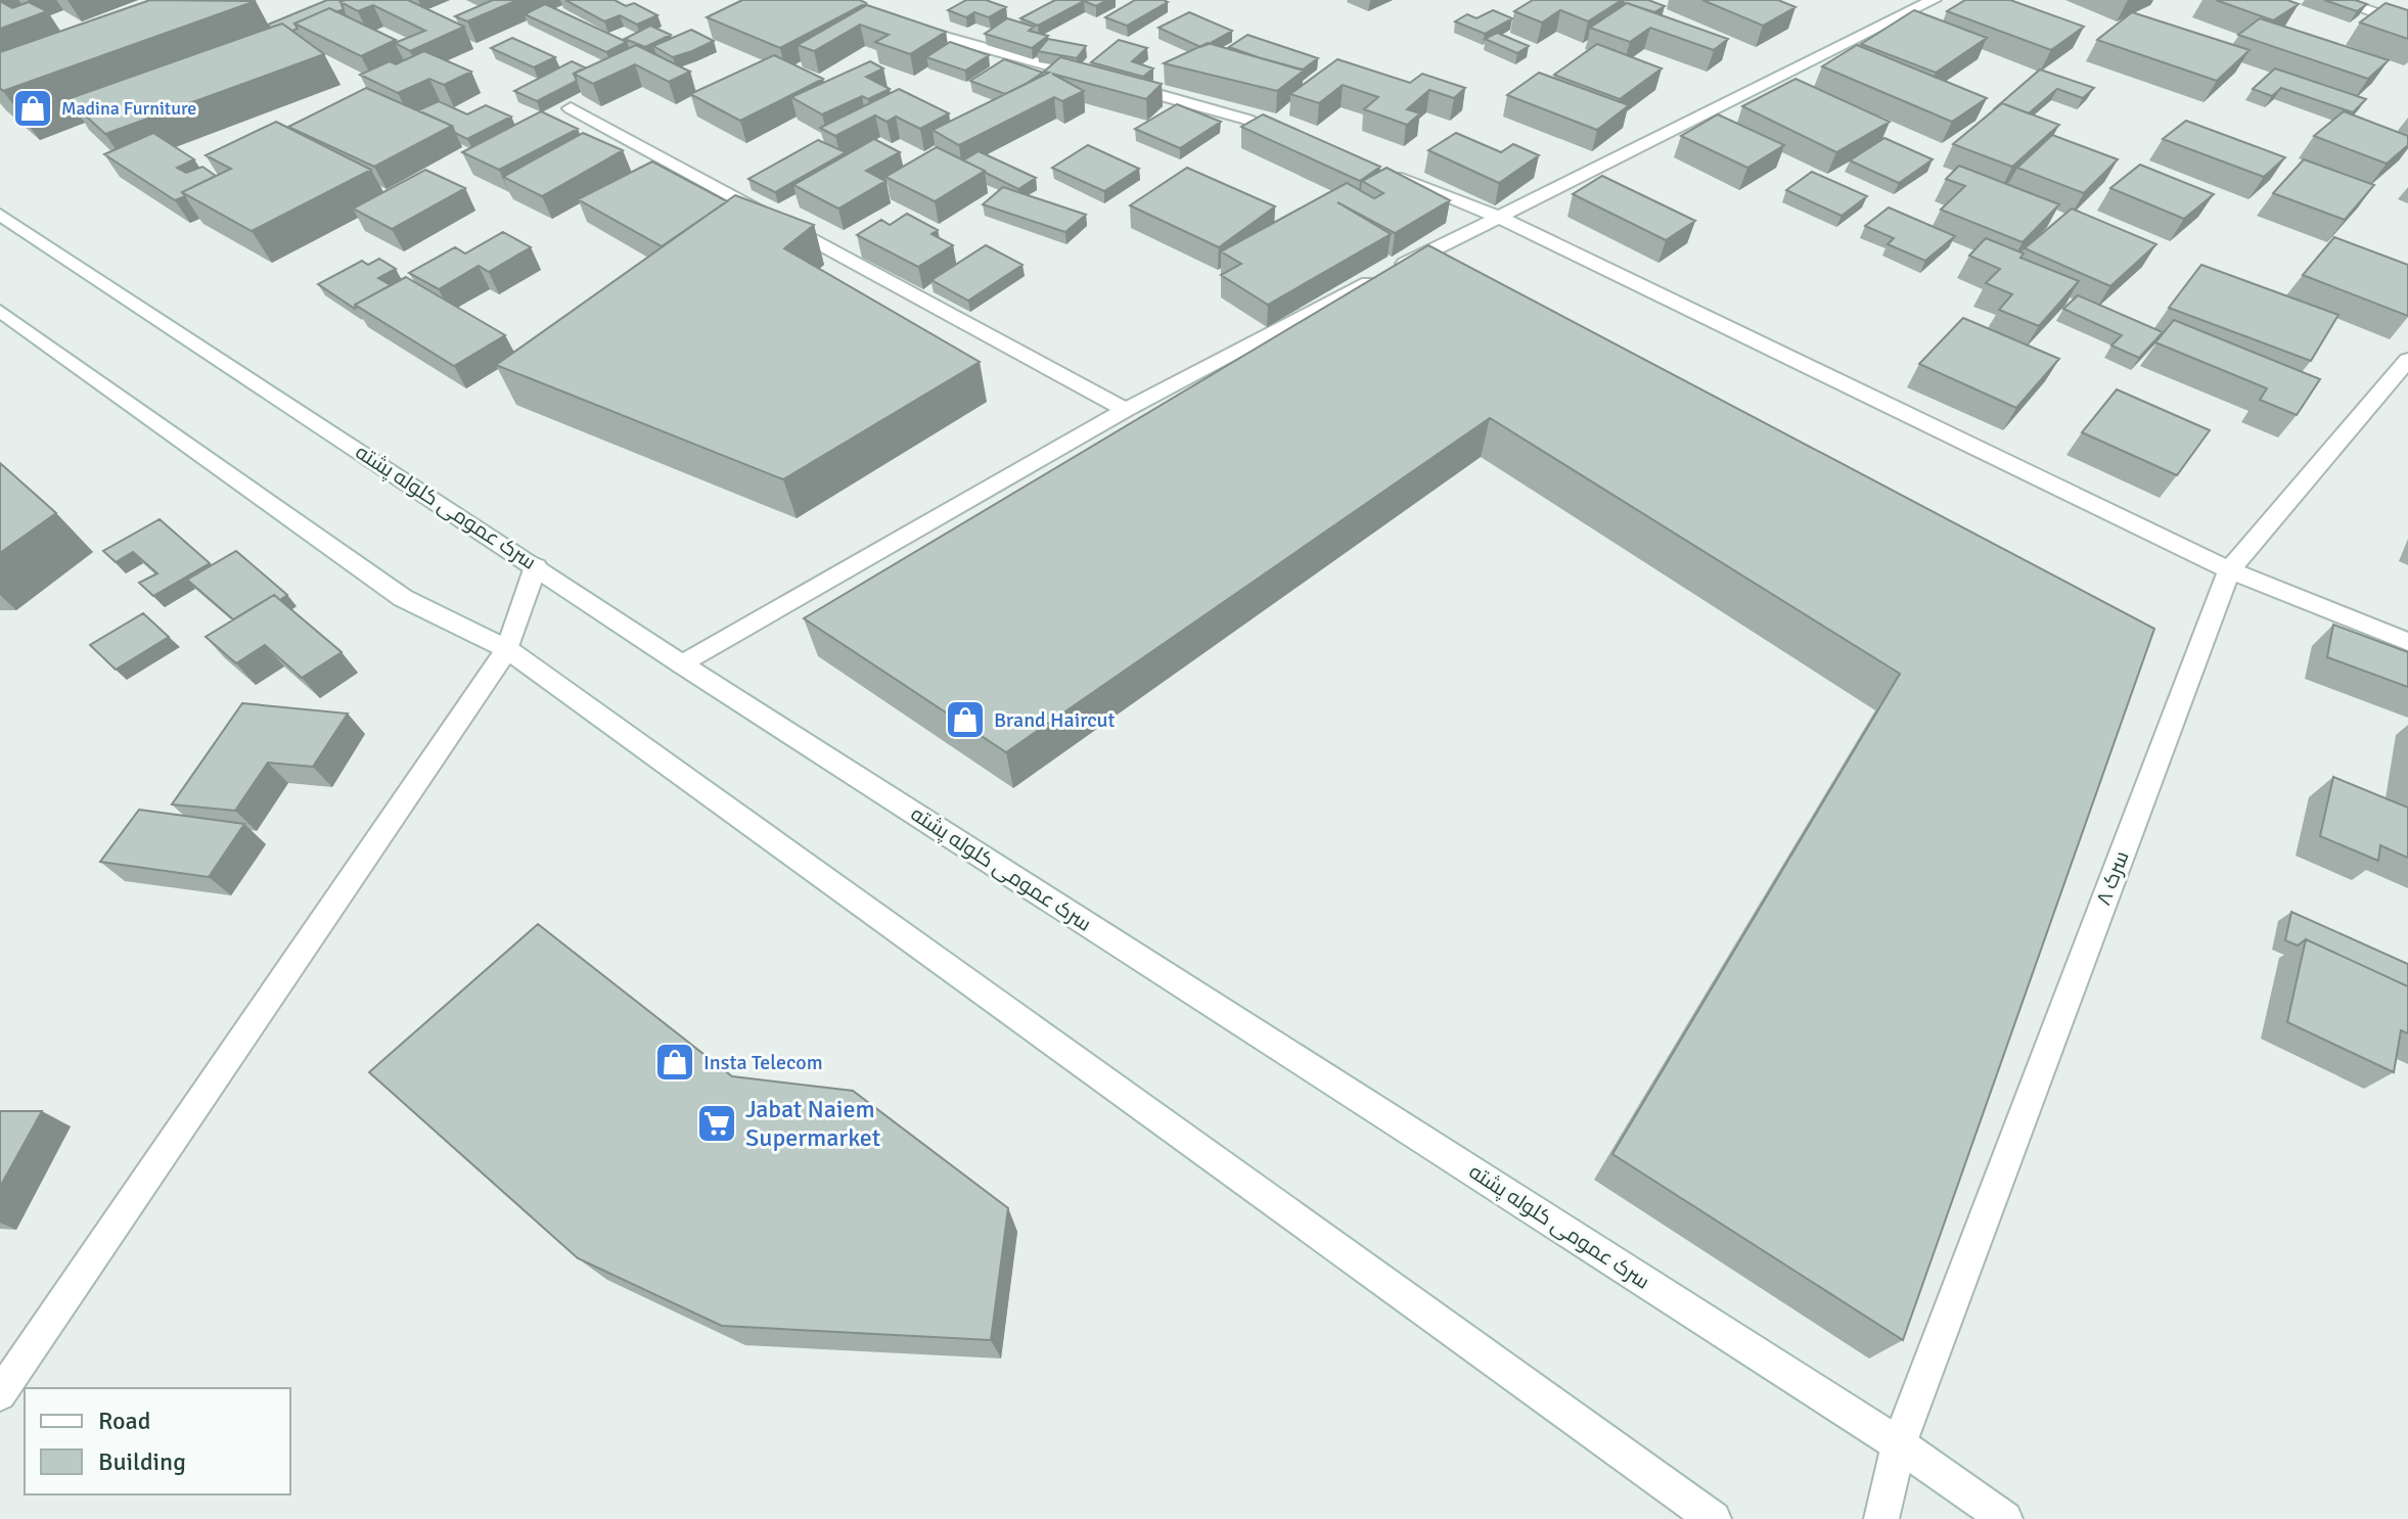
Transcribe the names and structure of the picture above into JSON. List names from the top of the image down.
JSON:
{
  "streets": {
    "street": ["سرک عمومی کلوله پشته", "سرک ۸"]
  },
  "crossings": [
    ["سرک عمومی کلوله پشته", "سرک ۸"]
  ],
  "places": {
    "shop": ["Madina Furniture", "Brand Haircut", "Insta Telecom"],
    "supermarket": ["Jabat Naiem Supermarket"]
  },
  "legend": ["Road", "Building"]
}
